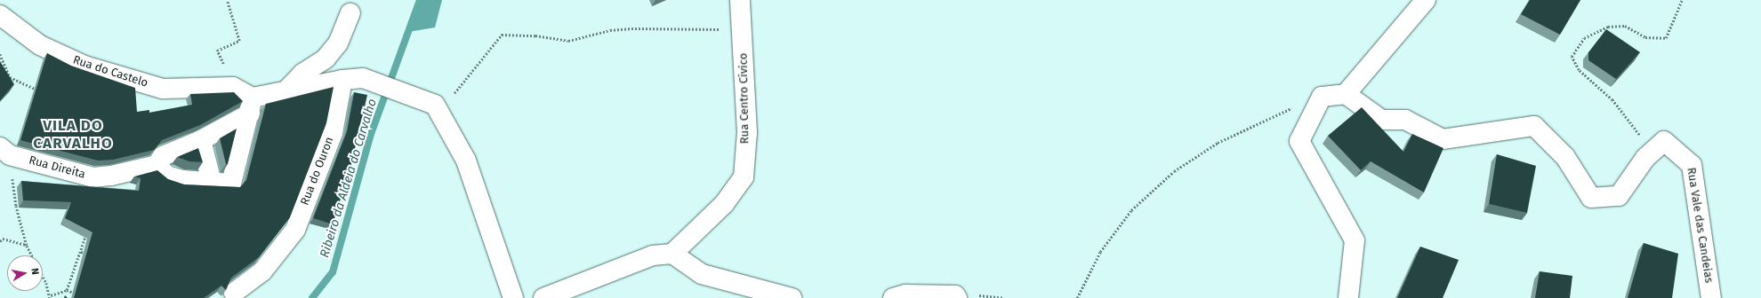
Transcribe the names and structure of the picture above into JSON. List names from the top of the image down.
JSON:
{
  "streets": {
    "street": [
      "Rua do Castelo",
      "Rua Centro Cívico",
      "Rua Direita",
      "Rua do Ouron",
      "Rua Vale das Candeias"
    ]
  },
  "districts": ["VILA DO CARVALHO"],
  "water": ["Ribeiro da Aldeia do Carvalho"],
  "north": "right"
}
